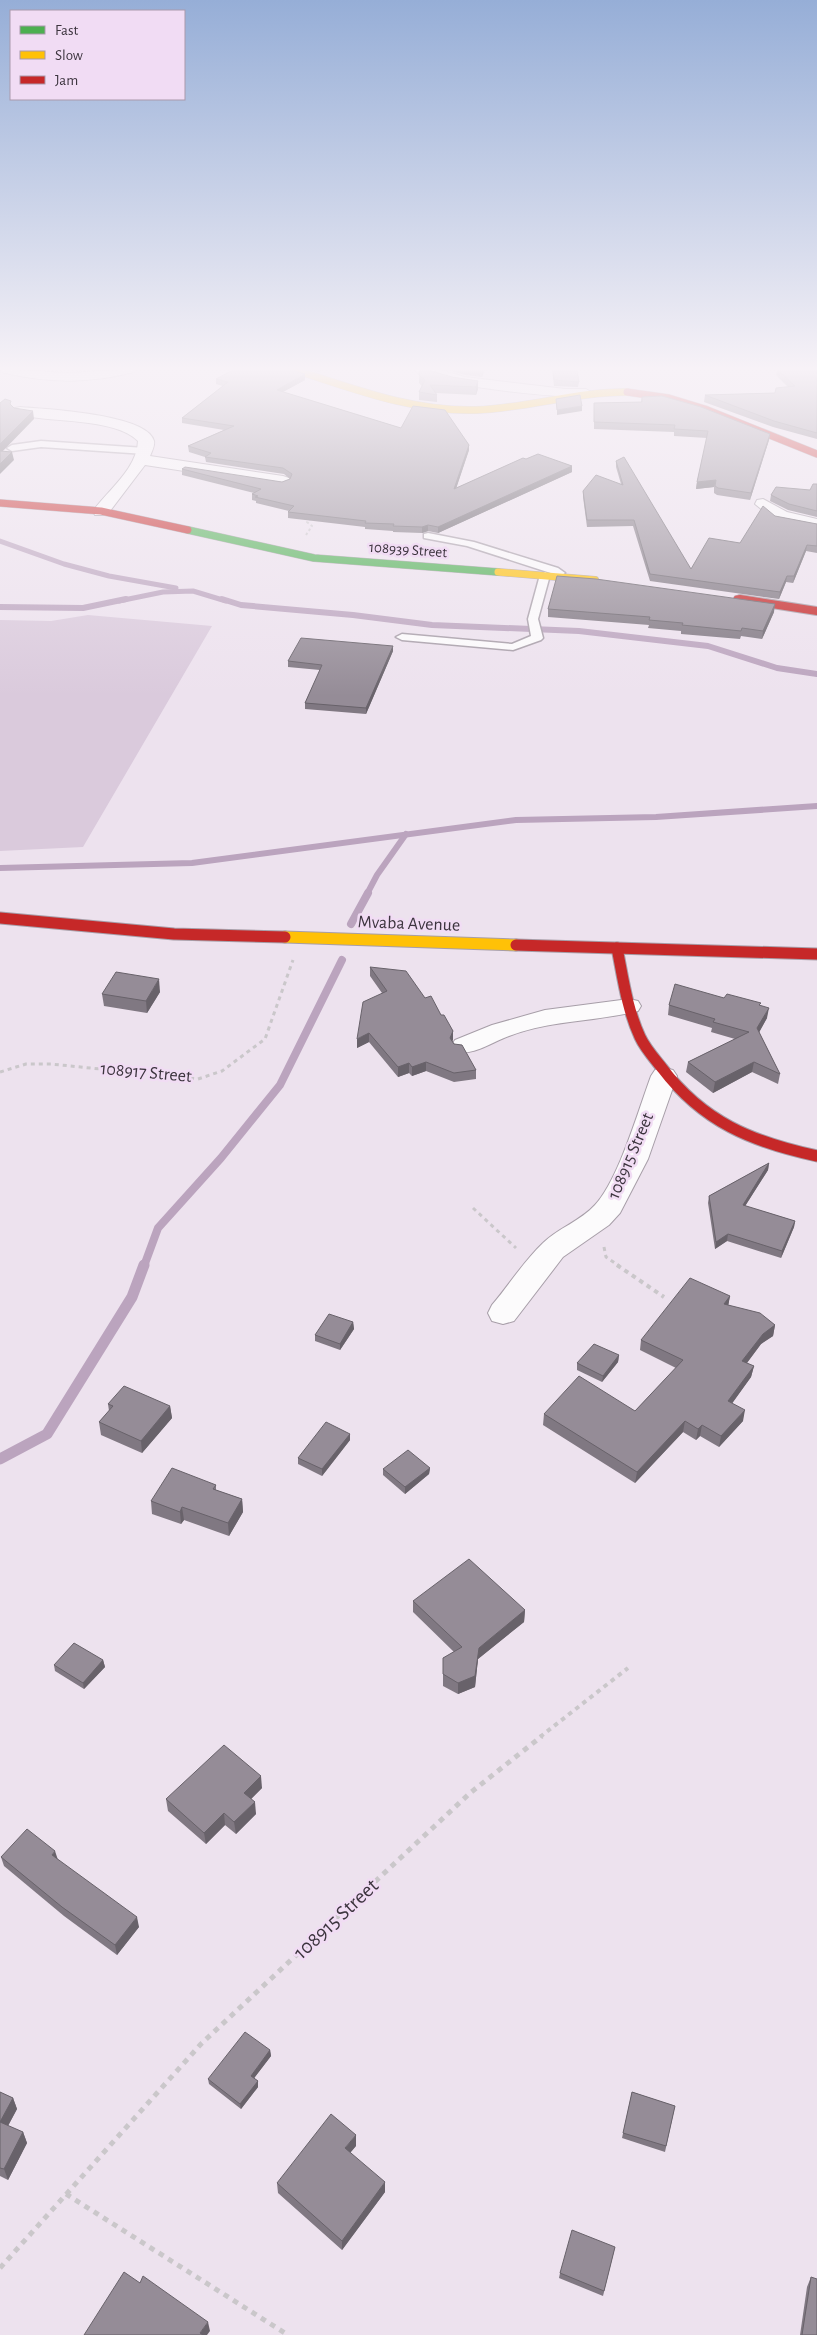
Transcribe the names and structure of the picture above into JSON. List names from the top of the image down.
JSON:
{
  "streets": {
    "street": ["108939 Street", "Mvaba Avenue", "108915 Street"],
    "path": ["108917 Street"]
  },
  "crossings": [
    ["Mvaba Avenue", "108917 Street"]
  ],
  "legend": ["Fast", "Slow", "Jam"]
}
